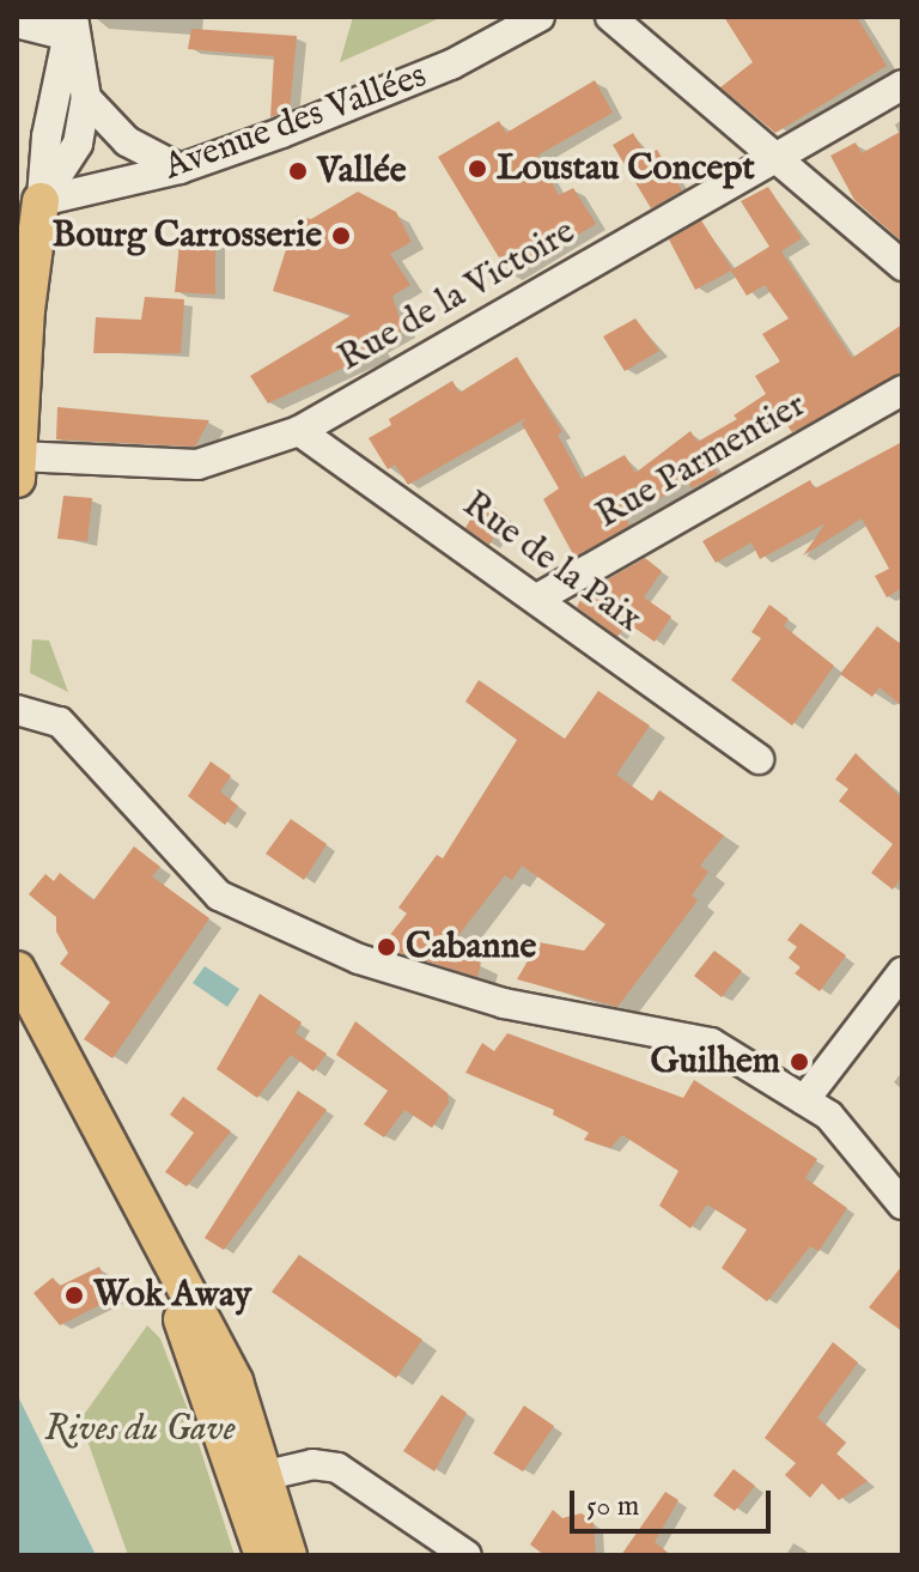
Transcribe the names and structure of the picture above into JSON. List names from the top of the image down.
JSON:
{
  "streets": {
    "street": [
      "Avenue des Vallées",
      "Rue de la Victoire",
      "Rue Parmentier",
      "Rue de la Paix"
    ]
  },
  "crossings": [
    ["Rue de la Victoire", "Rue de la Paix"],
    ["Rue Parmentier", "Rue de la Paix"]
  ],
  "parks": ["Rives du Gave"],
  "places": [
    "Loustau Concept",
    "Vallée",
    "Bourg Carrosserie",
    "Cabanne",
    "Guilhem",
    "Wok Away"
  ],
  "scale_bar": "50 m"
}
